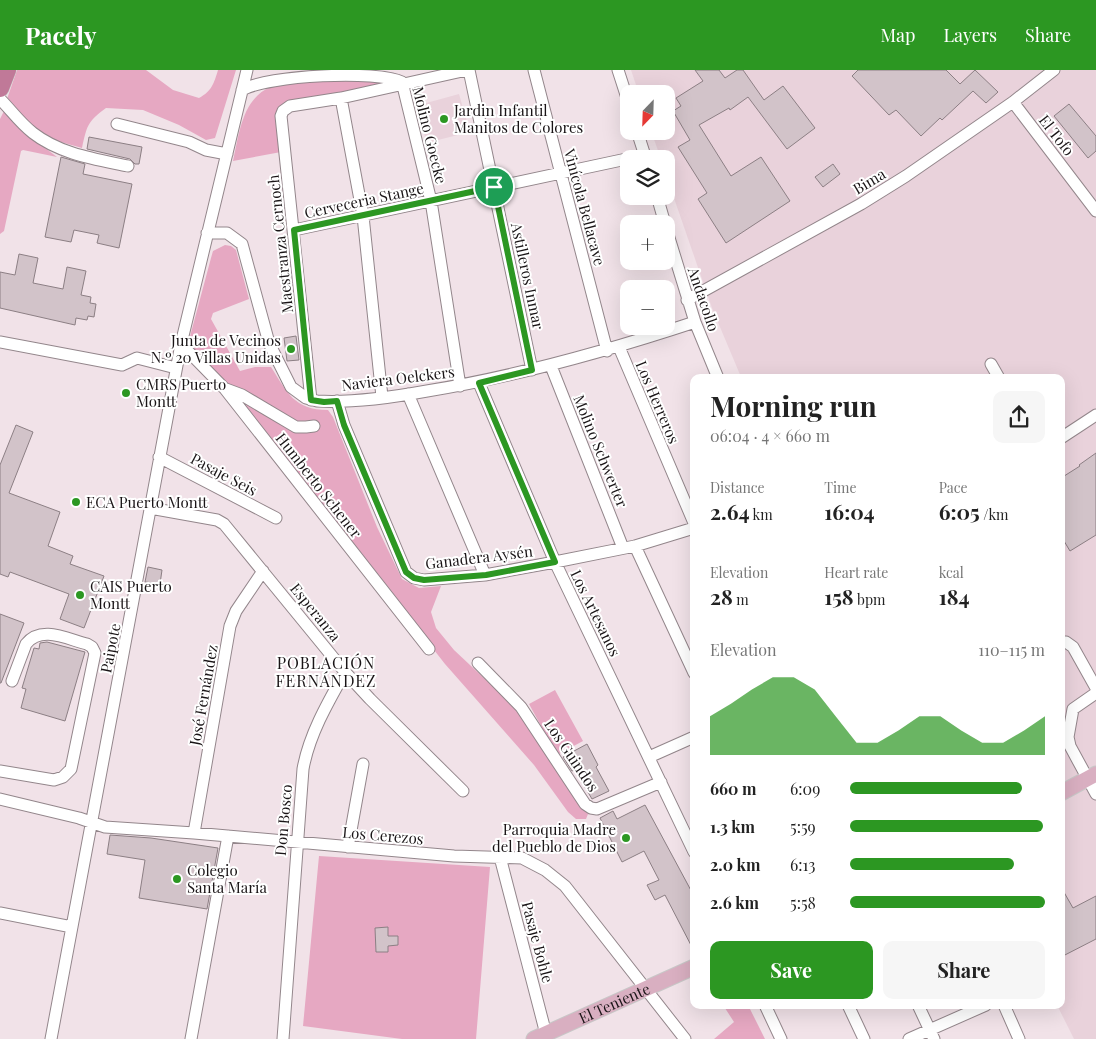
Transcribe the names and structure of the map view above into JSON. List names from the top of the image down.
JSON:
{
  "streets": {
    "main road": ["El Teniente"],
    "street": [
      "Molino Goecke",
      "El Tofo",
      "Bima",
      "Cerveceria Stange",
      "Vinícola Bellacave",
      "Maestranza Cernoch",
      "Astilleros Inmar",
      "Andacollo",
      "Naviera Oelckers",
      "Los Herreros",
      "Molino Schwerter",
      "Pasaje Seis",
      "Humberto Schener",
      "Ganadera Aysén",
      "Esperanza",
      "Los Artesanos",
      "Paipote",
      "José Fernández",
      "Los Guindos",
      "Don Bosco",
      "Los Cerezos",
      "Pasaje Bohle"
    ]
  },
  "crossings": [
    ["Molino Goecke", "Cerveceria Stange"],
    ["Molino Goecke", "Naviera Oelckers"],
    ["Molino Goecke", "Paipote"],
    ["El Tofo", "Bima"],
    ["Bima", "Andacollo"],
    ["Cerveceria Stange", "Vinícola Bellacave"],
    ["Cerveceria Stange", "Maestranza Cernoch"],
    ["Cerveceria Stange", "Astilleros Inmar"],
    ["Vinícola Bellacave", "Naviera Oelckers"],
    ["Maestranza Cernoch", "Naviera Oelckers"],
    ["Astilleros Inmar", "Naviera Oelckers"],
    ["Andacollo", "Naviera Oelckers"],
    ["Naviera Oelckers", "Los Herreros"],
    ["Naviera Oelckers", "Molino Schwerter"],
    ["Naviera Oelckers", "Ganadera Aysén"],
    ["Naviera Oelckers", "Los Artesanos"],
    ["Molino Schwerter", "Ganadera Aysén"],
    ["Pasaje Seis", "Paipote"],
    ["Humberto Schener", "Paipote"],
    ["Ganadera Aysén", "Los Artesanos"],
    ["Esperanza", "Paipote"],
    ["Esperanza", "José Fernández"],
    ["Esperanza", "Don Bosco"],
    ["Los Artesanos", "Los Guindos"],
    ["Paipote", "Los Cerezos"],
    ["José Fernández", "Los Cerezos"],
    ["Don Bosco", "Los Cerezos"],
    ["Los Cerezos", "Pasaje Bohle"],
    ["Los Cerezos", "El Teniente"],
    ["Pasaje Bohle", "El Teniente"]
  ],
  "districts": ["POBLACIÓN FERNÁNDEZ"],
  "places": [
    "Jardin Infantil Manitos de Colores",
    "Junta de Vecinos N.º 20 Villas Unidas",
    "CMRS Puerto Montt",
    "ECA Puerto Montt",
    "CAIS Puerto Montt",
    "Parroquia Madre del Pueblo de Dios",
    "Colegio Santa María"
  ],
  "north": "bottom left",
  "page": {
    "header": "Pacely",
    "nav": ["Map", "Layers", "Share"],
    "map_buttons": ["+", "−"],
    "heading": ["Morning run", "06:04 · 4 × 660 m"],
    "stats": [
      ["Distance", "2.64 km"],
      ["Time", "16:04"],
      ["Pace", "6:05 /km"],
      ["Elevation", "28 m"],
      ["Heart rate", "158 bpm"],
      ["kcal", "184"]
    ],
    "chart": ["Elevation", "110–115 m"],
    "list": [
      {
        "name": "660 m",
        "note": "6:09"
      },
      {
        "name": "1.3 km",
        "note": "5:59"
      },
      {
        "name": "2.0 km",
        "note": "6:13"
      },
      {
        "name": "2.6 km",
        "note": "5:58"
      }
    ],
    "buttons": ["Save", "Share"]
  }
}
